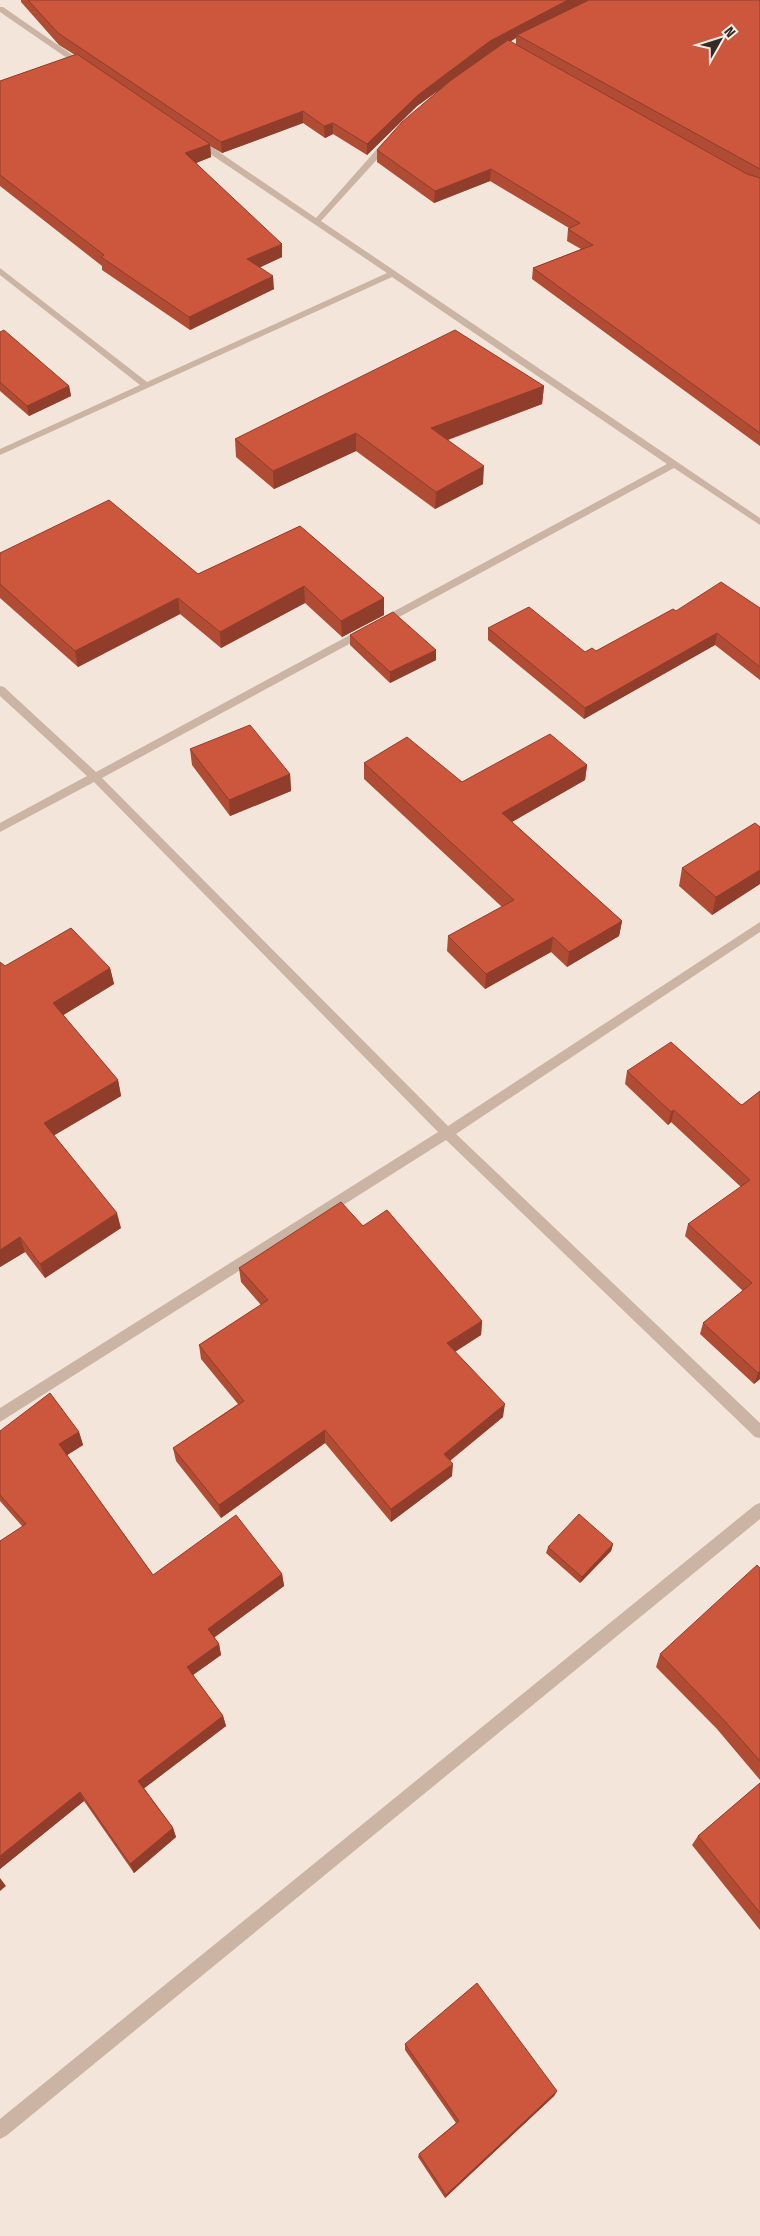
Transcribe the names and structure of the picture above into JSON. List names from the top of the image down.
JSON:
{
  "north": "top right"
}
